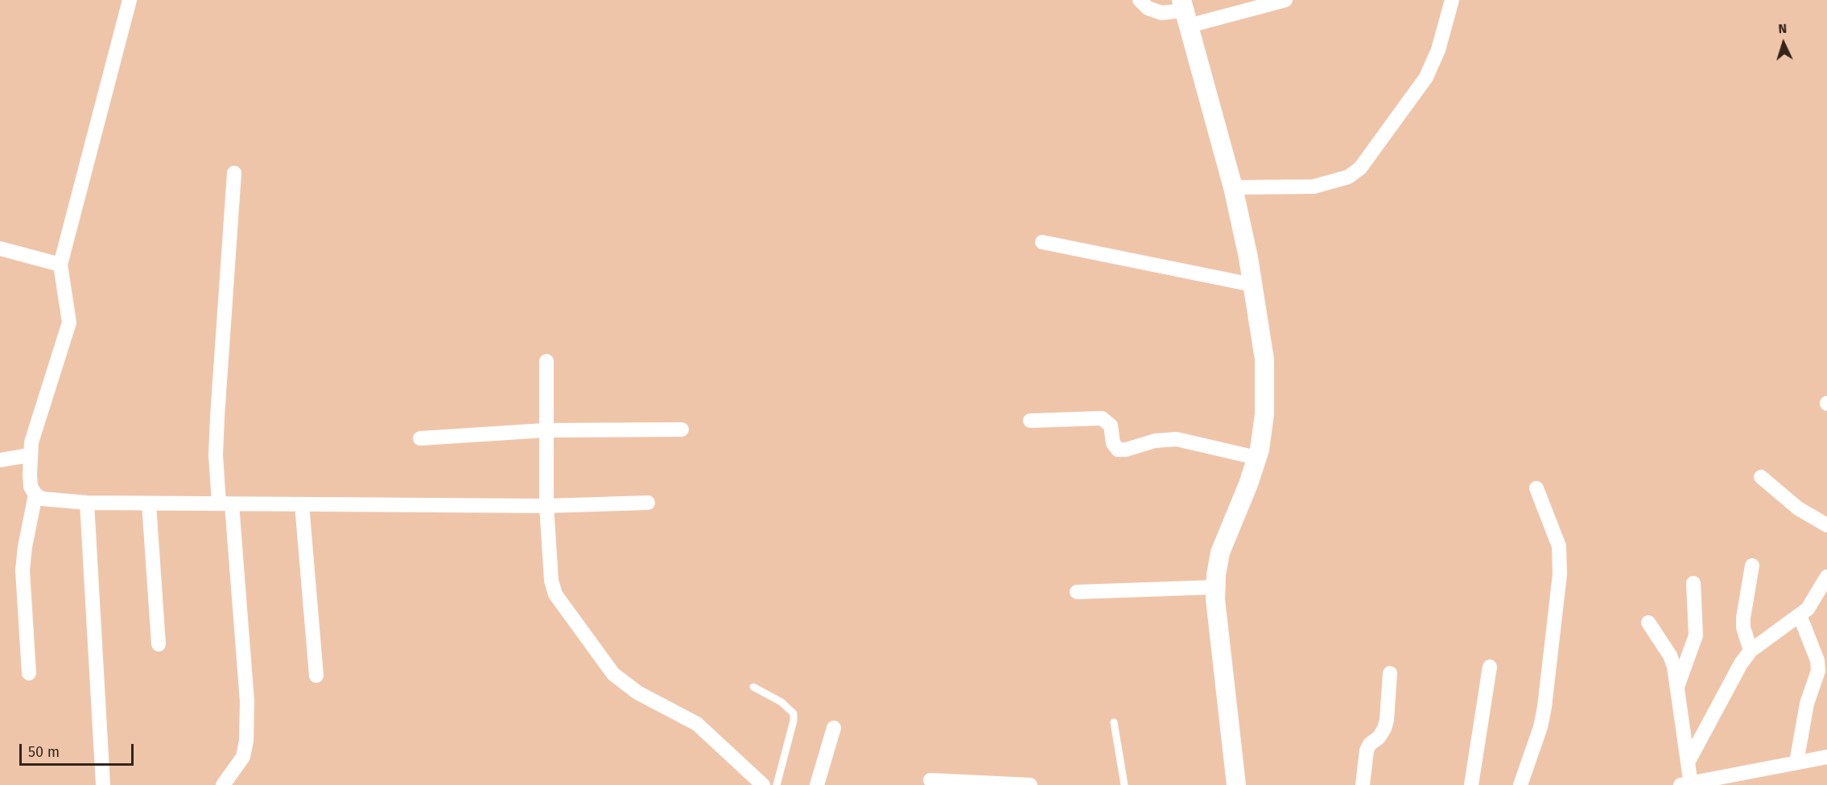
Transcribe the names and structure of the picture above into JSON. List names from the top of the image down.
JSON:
{
  "scale_bar": "50 m",
  "north": "top"
}
